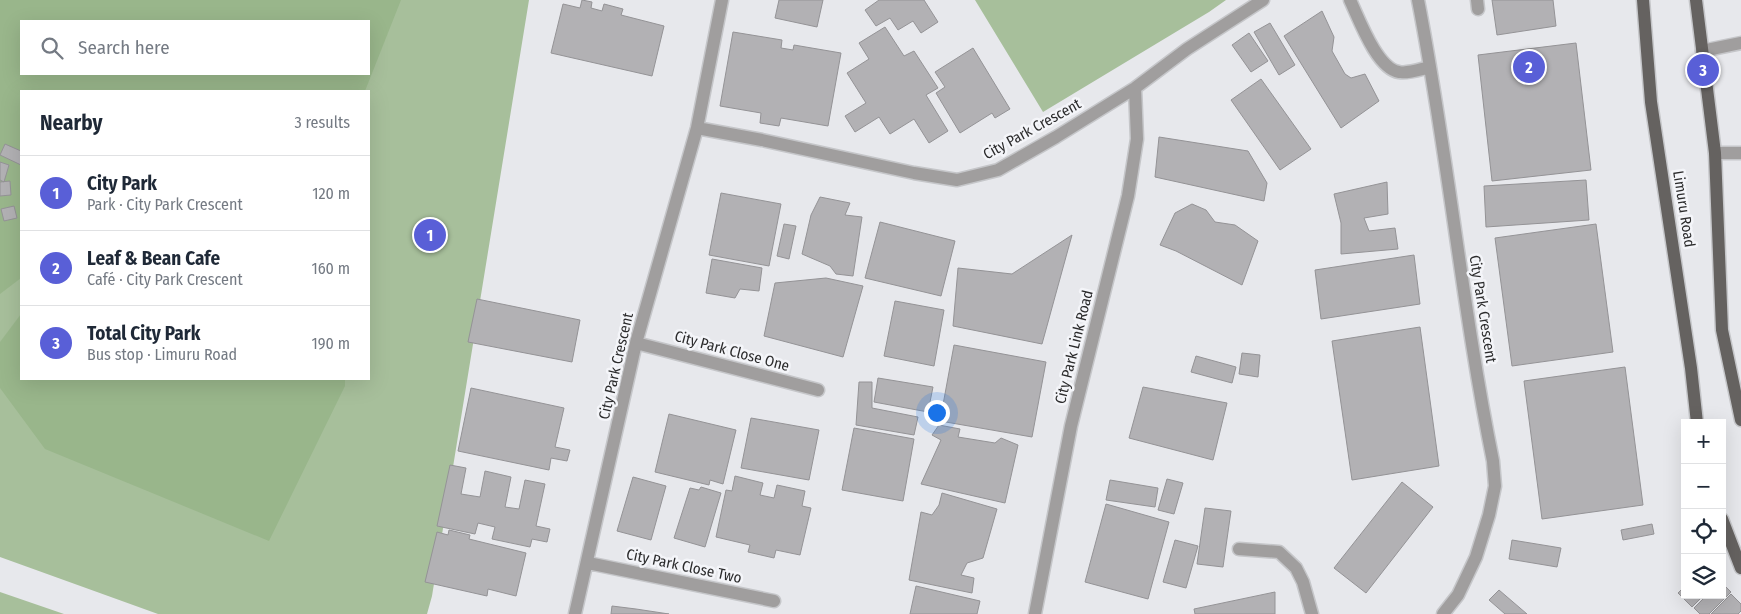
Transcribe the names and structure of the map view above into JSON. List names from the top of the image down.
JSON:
{
  "streets": {
    "main road": ["Limuru Road"],
    "street": [
      "City Park Crescent",
      "City Park Link Road",
      "City Park Close One",
      "City Park Close Two"
    ]
  },
  "crossings": [
    ["City Park Crescent", "City Park Link Road"],
    ["City Park Crescent", "City Park Close One"],
    ["City Park Crescent", "City Park Close Two"]
  ],
  "page": {
    "search": "Search here",
    "pins": ["2", "3", "1"],
    "heading": ["Nearby", "3 results"],
    "list": [
      {
        "mark": "1",
        "name": "City Park",
        "note": "Park · City Park Crescent",
        "value": "120 m"
      },
      {
        "mark": "2",
        "name": "Leaf & Bean Cafe",
        "note": "Café · City Park Crescent",
        "value": "160 m"
      },
      {
        "mark": "3",
        "name": "Total City Park",
        "note": "Bus stop · Limuru Road",
        "value": "190 m"
      }
    ],
    "map_buttons": ["+", "−"]
  }
}
